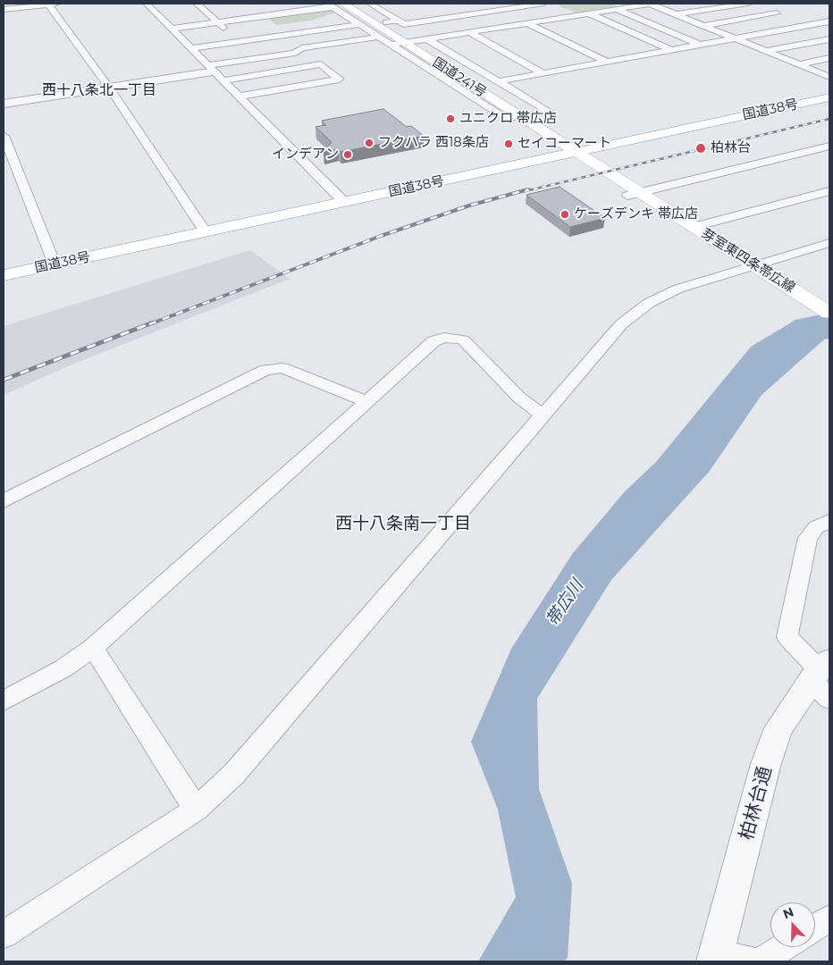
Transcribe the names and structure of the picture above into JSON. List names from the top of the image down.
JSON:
{
  "streets": {
    "main road": ["国道241号", "国道38号", "芽室東四条帯広線"],
    "street": ["柏林台通"]
  },
  "crossings": [
    ["国道241号", "国道38号"],
    ["国道241号", "芽室東四条帯広線"],
    ["国道38号", "芽室東四条帯広線"]
  ],
  "districts": ["西十八条北一丁目", "西十八条南一丁目"],
  "water": ["帯広川"],
  "places": [
    "ユニクロ 帯広店",
    "フクハラ 西18条店",
    "セイコーマート",
    "柏林台",
    "インデアン",
    "ケーズデンキ 帯広店"
  ],
  "north": "top"
}
